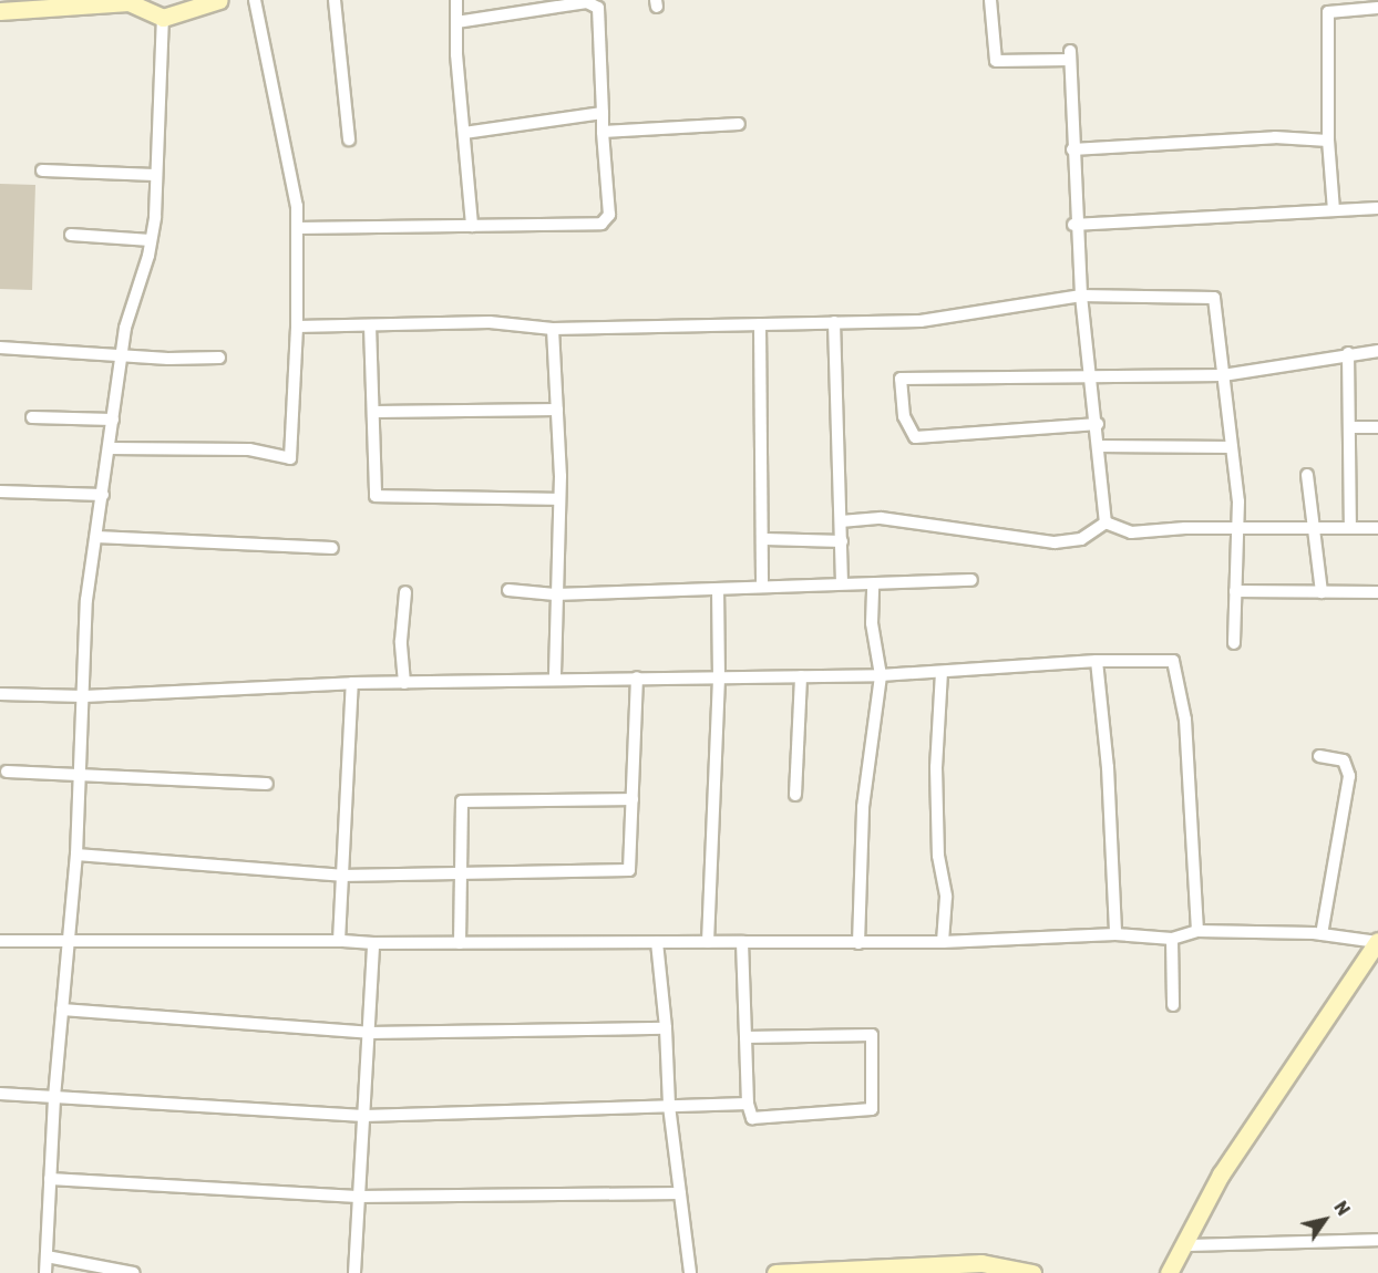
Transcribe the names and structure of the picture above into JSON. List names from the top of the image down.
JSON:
{
  "north": "top right"
}
